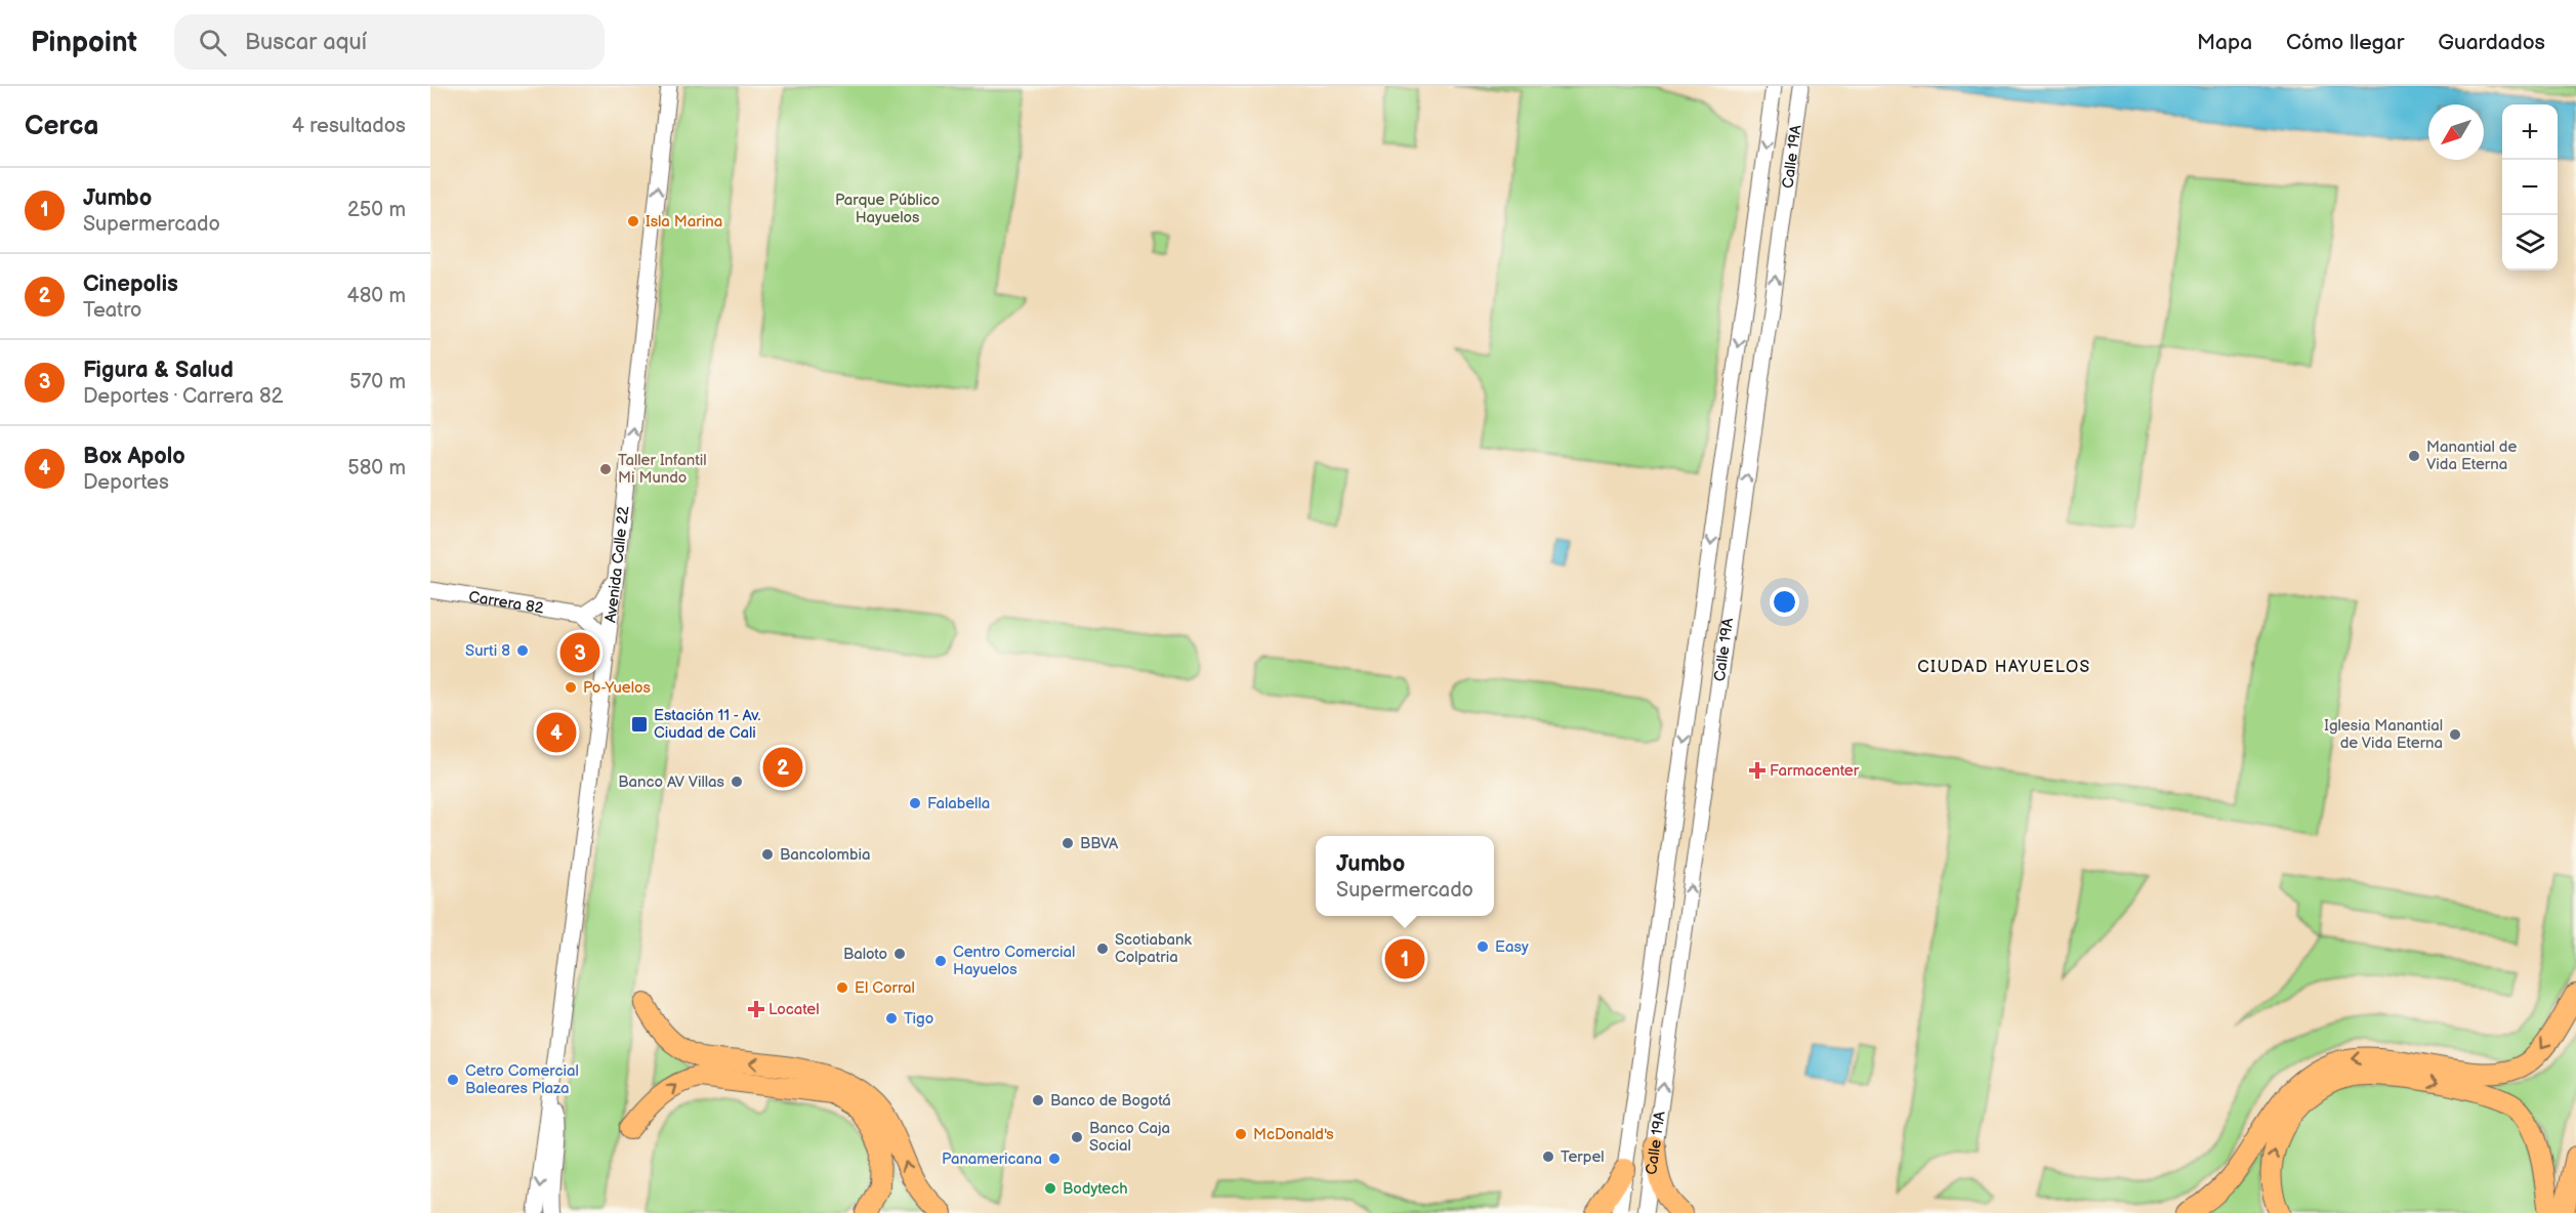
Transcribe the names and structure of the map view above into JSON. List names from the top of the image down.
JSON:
{
  "streets": {
    "street": ["Calle 19A", "Avenida Calle 22", "Carrera 82"]
  },
  "districts": ["CIUDAD HAYUELOS"],
  "parks": ["Parque Público Hayuelos"],
  "places": {
    "other": [
      "Isla Marina",
      "Manantial de Vida Eterna",
      "Taller Infantil Mi Mundo",
      "Surti 8",
      "Po-Yuelos",
      "Iglesia Manantial de Vida Eterna",
      "Banco AV Villas",
      "Falabella",
      "BBVA",
      "Bancolombia",
      "Easy",
      "Scotiabank Colpatria",
      "Baloto",
      "Centro Comercial Hayuelos",
      "El Corral",
      "Tigo",
      "Cetro Comercial Baleares Plaza",
      "Banco de Bogotá",
      "McDonald's",
      "Banco Caja Social",
      "Terpel",
      "Panamericana",
      "Bodytech"
    ],
    "transit": ["Estación 11 - Av. Ciudad de Cali"],
    "health": ["Farmacenter", "Locatel"]
  },
  "north": "bottom left",
  "page": {
    "header": "Pinpoint",
    "search": "Buscar aquí",
    "nav": ["Mapa", "Cómo llegar", "Guardados"],
    "heading": ["Cerca", "4 resultados"],
    "map_buttons": ["+", "−"],
    "list": [
      {
        "mark": "1",
        "name": "Jumbo",
        "note": "Supermercado",
        "value": "250 m"
      },
      {
        "mark": "2",
        "name": "Cinepolis",
        "note": "Teatro",
        "value": "480 m"
      },
      {
        "mark": "3",
        "name": "Figura & Salud",
        "note": "Deportes · Carrera 82",
        "value": "570 m"
      },
      {
        "mark": "4",
        "name": "Box Apolo",
        "note": "Deportes",
        "value": "580 m"
      }
    ],
    "pins": [
      "3",
      "4",
      "2",
      "1"
    ],
    "popup": ["Jumbo", "Supermercado"]
  }
}
